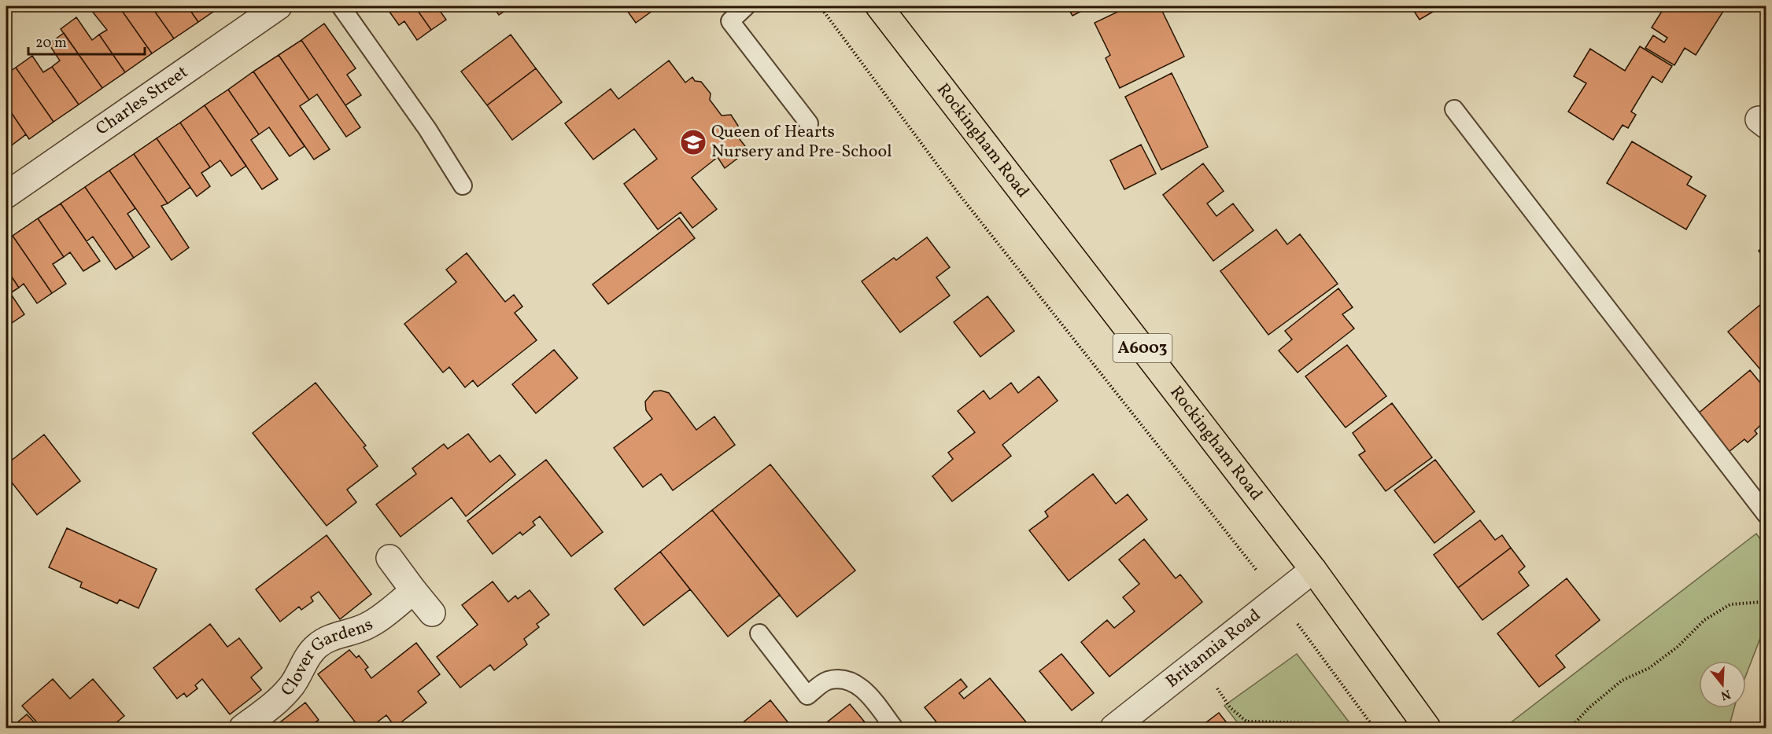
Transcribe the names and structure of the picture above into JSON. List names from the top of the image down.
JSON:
{
  "streets": {
    "main road": ["Rockingham Road", "A6003"],
    "street": ["Charles Street", "Britannia Road", "Clover Gardens"]
  },
  "crossings": [
    ["Rockingham Road", "Britannia Road"]
  ],
  "places": {
    "school or university": ["Queen of Hearts Nursery and Pre-School"]
  },
  "scale_bar": "20 m",
  "north": "bottom"
}
